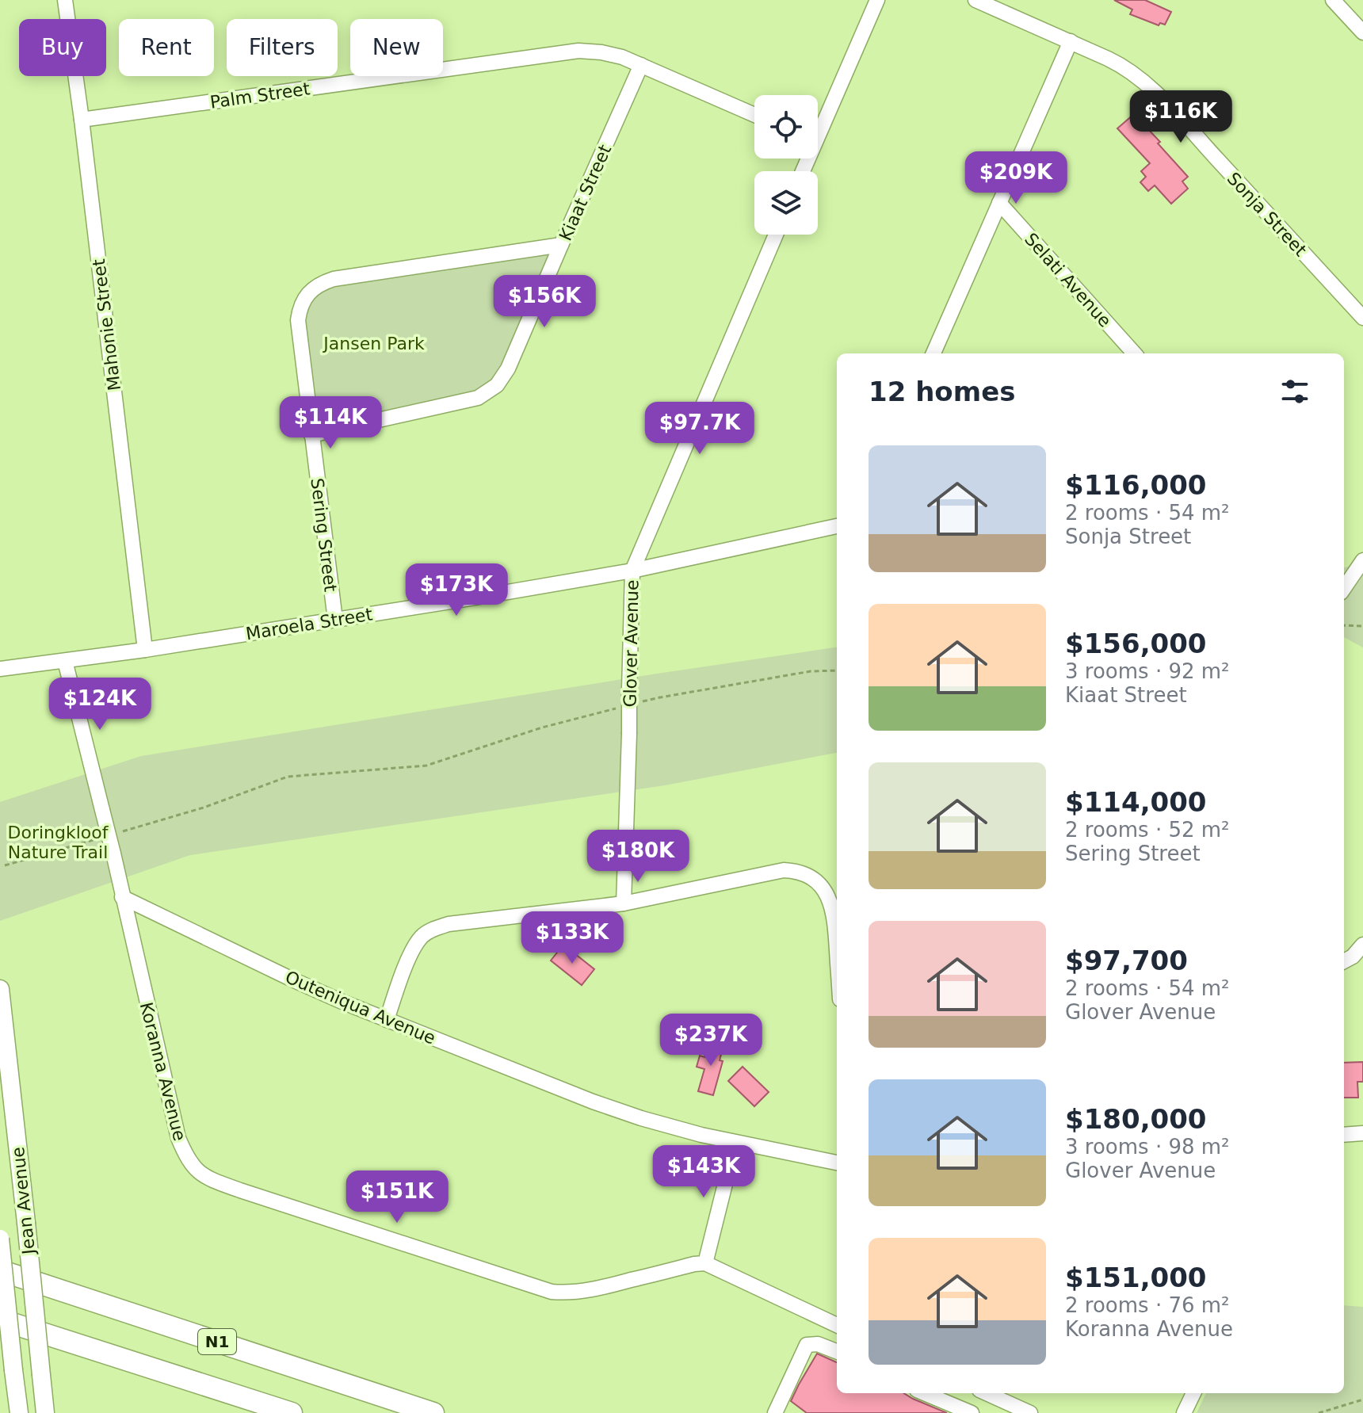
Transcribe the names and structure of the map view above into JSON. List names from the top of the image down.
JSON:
{
  "streets": {
    "highway": ["N1"],
    "main road": ["Jean Avenue"],
    "street": [
      "Palm Street",
      "Kiaat Street",
      "Sonja Street",
      "Selati Avenue",
      "Mahonie Street",
      "Sering Street",
      "Maroela Street",
      "Glover Avenue",
      "Outeniqua Avenue",
      "Koranna Avenue"
    ]
  },
  "crossings": [
    ["Palm Street", "Kiaat Street"],
    ["Palm Street", "Mahonie Street"],
    ["Kiaat Street", "Sering Street"],
    ["Mahonie Street", "Maroela Street"],
    ["Sering Street", "Maroela Street"],
    ["Maroela Street", "Glover Avenue"],
    ["Outeniqua Avenue", "Koranna Avenue"]
  ],
  "parks": ["Jansen Park", "Doringkloof Nature Trail"],
  "page": {
    "chip": [
      "Buy",
      "Rent",
      "Filters",
      "New"
    ],
    "price": [
      "$116K",
      "$209K",
      "$156K",
      "$114K",
      "$97.7K",
      "$173K",
      "$124K",
      "$180K",
      "$133K",
      "$237K",
      "$143K",
      "$151K"
    ],
    "heading": "12 homes",
    "list": [
      {
        "name": "$116,000",
        "note": "2 rooms · 54 m² · Sonja Street"
      },
      {
        "name": "$156,000",
        "note": "3 rooms · 92 m² · Kiaat Street"
      },
      {
        "name": "$114,000",
        "note": "2 rooms · 52 m² · Sering Street"
      },
      {
        "name": "$97,700",
        "note": "2 rooms · 54 m² · Glover Avenue"
      },
      {
        "name": "$180,000",
        "note": "3 rooms · 98 m² · Glover Avenue"
      },
      {
        "name": "$151,000",
        "note": "2 rooms · 76 m² · Koranna Avenue"
      }
    ]
  }
}
